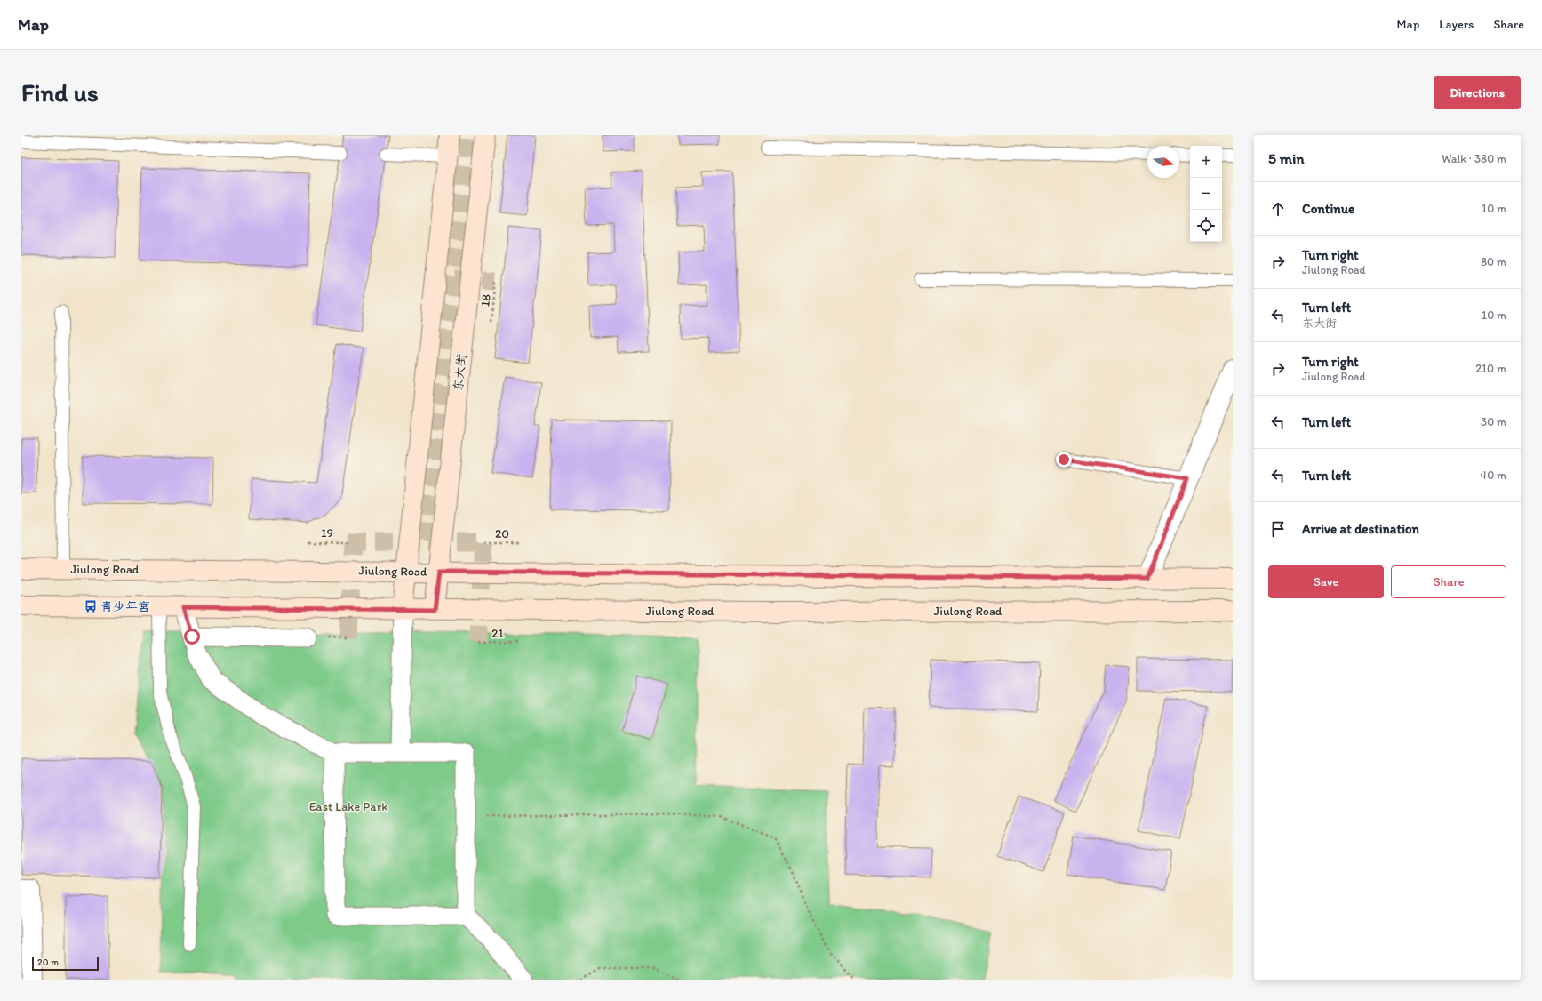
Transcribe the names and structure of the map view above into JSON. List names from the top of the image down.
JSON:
{
  "streets": {
    "main road": ["东大街", "Jiulong Road"],
    "path": [
      "18",
      "19",
      "20",
      "21"
    ]
  },
  "crossings": [
    ["东大街", "Jiulong Road"]
  ],
  "parks": ["East Lake Park"],
  "places": {
    "bus stop": ["青少年宫"]
  },
  "scale_bar": "20 m",
  "north": "right",
  "page": {
    "header": "Map",
    "nav": ["Map", "Layers", "Share"],
    "buttons": [
      "Directions",
      ["Save", "Share"]
    ],
    "title": "Find us",
    "heading": ["5 min", "Walk · 380 m"],
    "map_buttons": ["+", "−"],
    "list": [
      ["Continue", "10 m"],
      ["Turn right", "Jiulong Road", "80 m"],
      ["Turn left", "东大街", "10 m"],
      ["Turn right", "Jiulong Road", "210 m"],
      ["Turn left", "30 m"],
      ["Turn left", "40 m"],
      "Arrive at destination"
    ],
    "scale": "20 m"
  }
}
